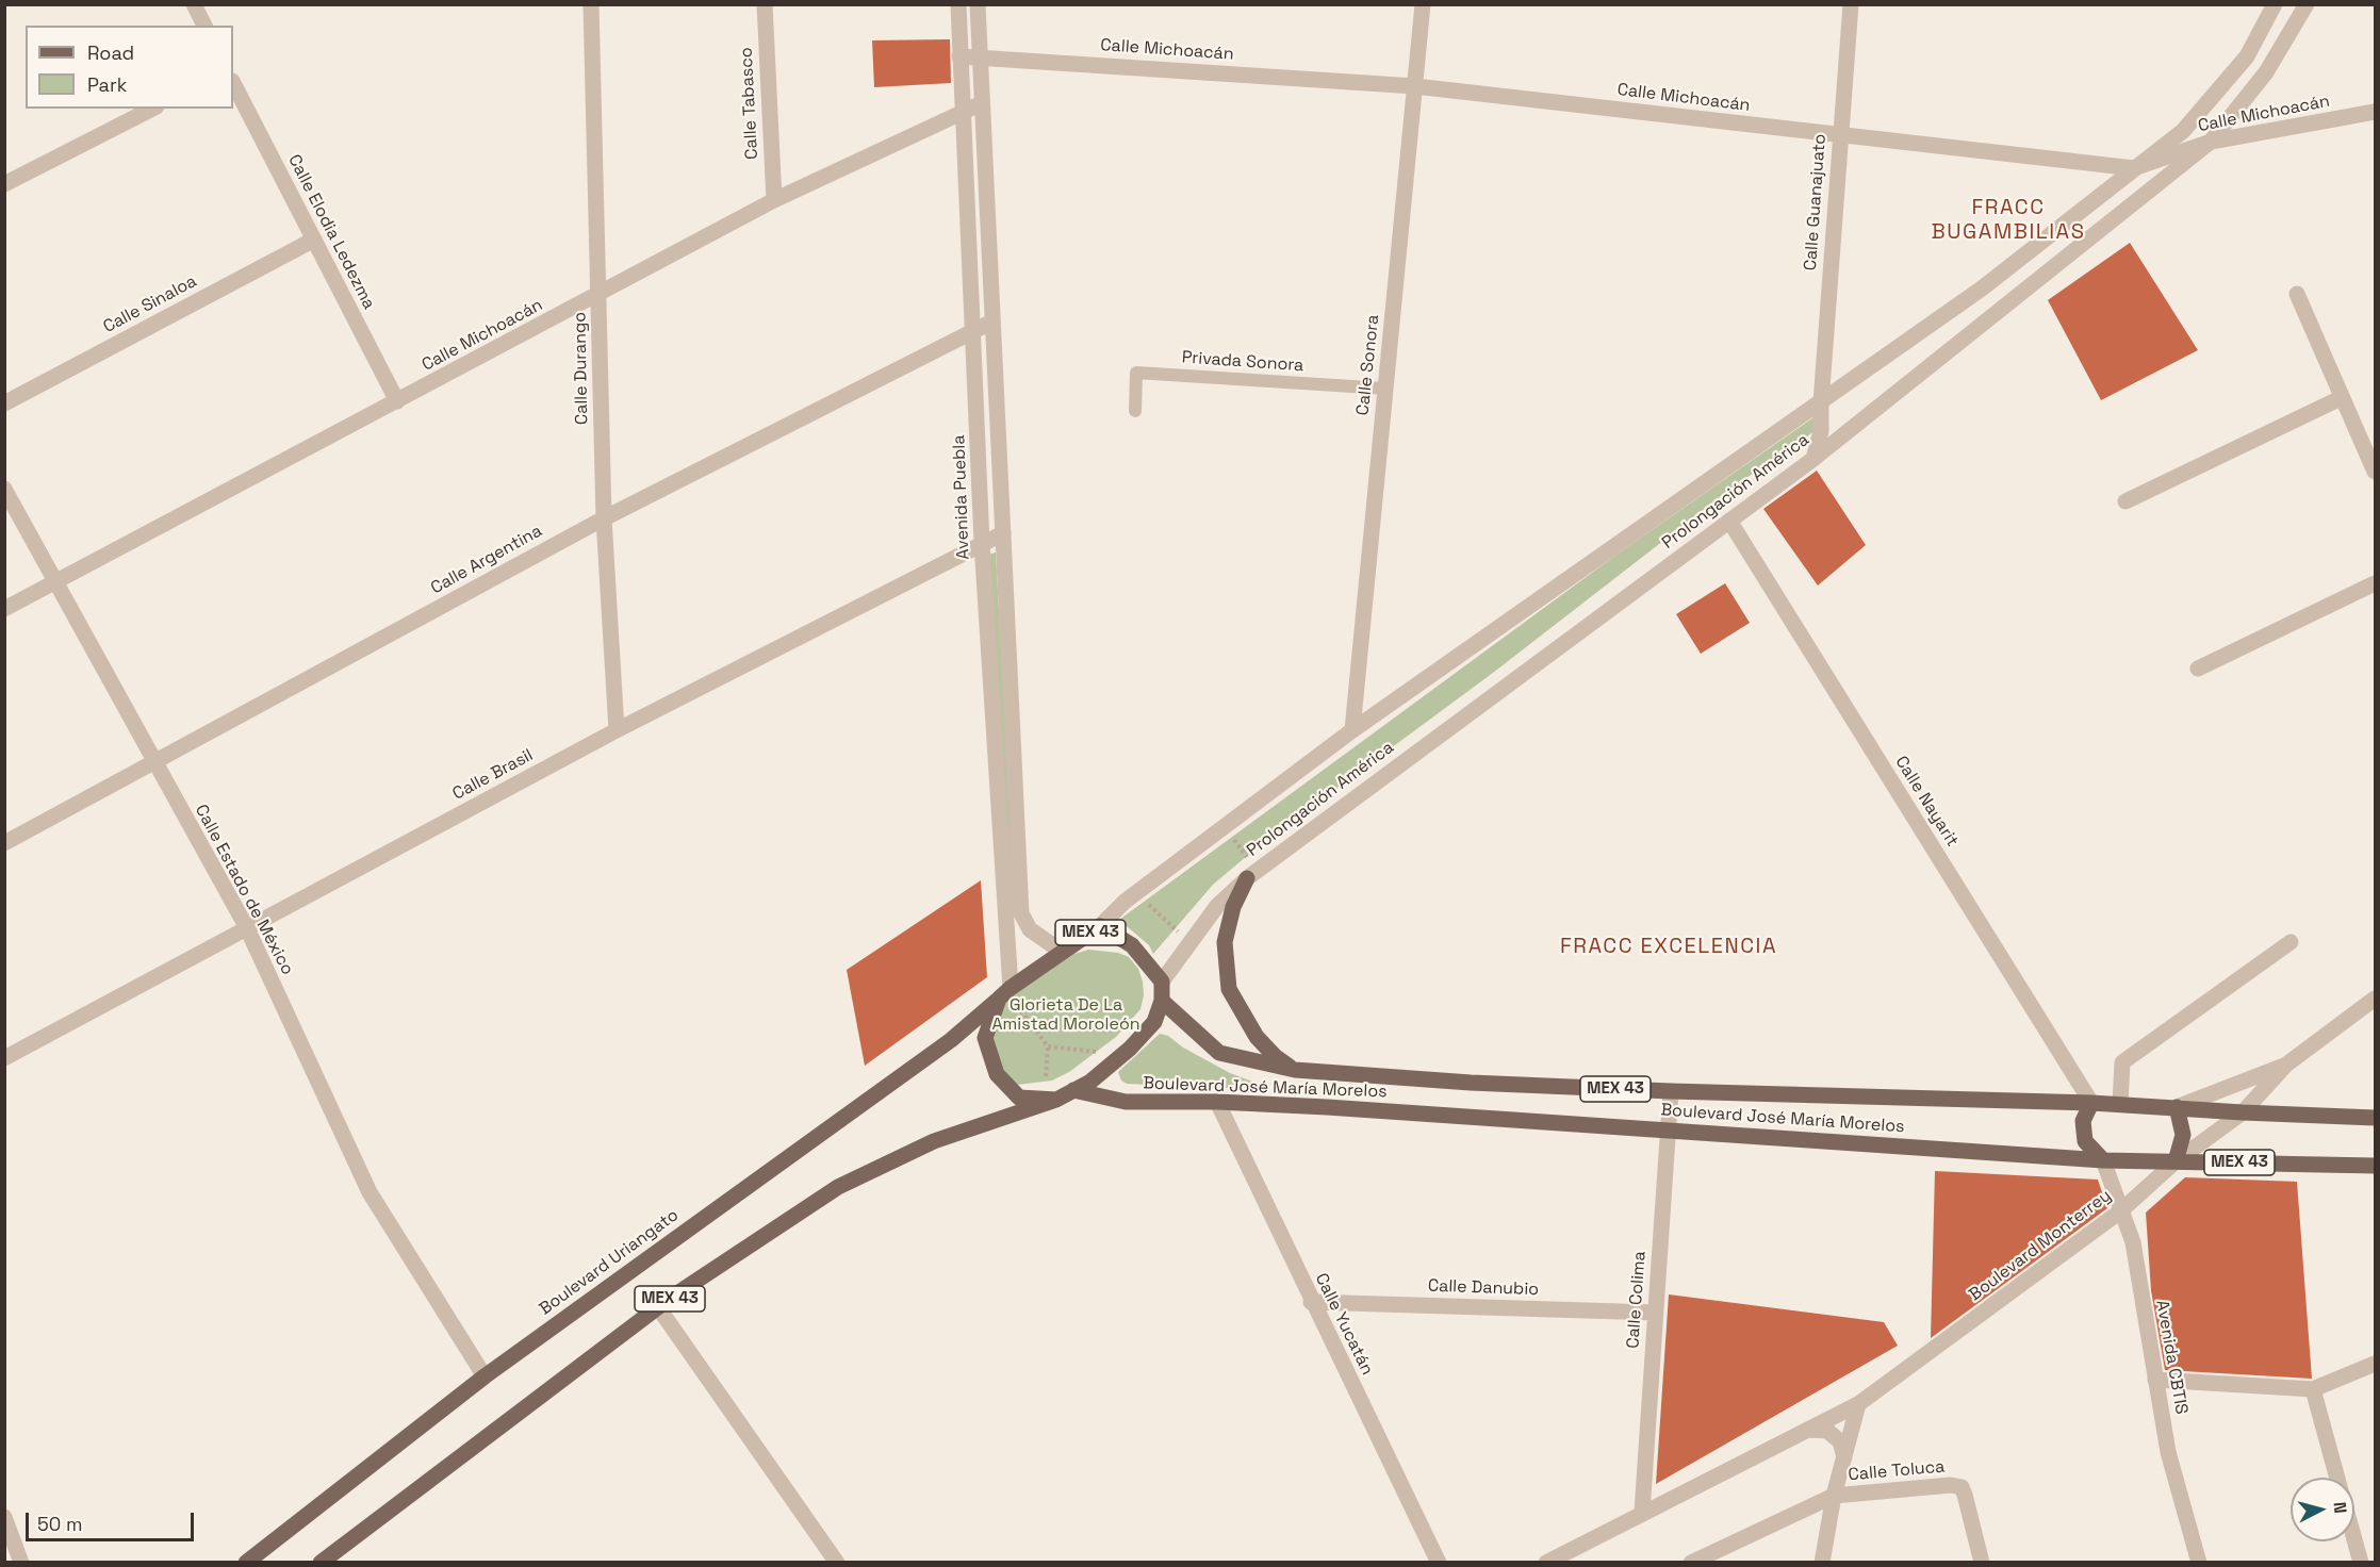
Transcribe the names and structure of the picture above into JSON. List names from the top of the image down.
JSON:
{
  "streets": {
    "main road": ["MEX 43", "Boulevard José María Morelos", "Boulevard Uriangato"],
    "street": [
      "Calle Michoacán",
      "Calle Tabasco",
      "Calle Guanajuato",
      "Calle Elodia Ledezma",
      "Calle Sinaloa",
      "Calle Sonora",
      "Calle Durango",
      "Prolongación América",
      "Avenida Puebla",
      "Calle Argentina",
      "Calle Brasil",
      "Calle Nayarit",
      "Calle Estado de México",
      "Boulevard Monterrey",
      "Calle Danubio",
      "Calle Colima",
      "Calle Yucatán",
      "Avenida CBTIS",
      "Calle Toluca"
    ],
    "lane": ["Privada Sonora"]
  },
  "crossings": [
    ["Calle Michoacán", "Calle Tabasco"],
    ["Calle Michoacán", "Calle Guanajuato"],
    ["Calle Michoacán", "Calle Elodia Ledezma"],
    ["Calle Michoacán", "Calle Sonora"],
    ["Calle Michoacán", "Calle Durango"],
    ["Calle Michoacán", "Prolongación América"],
    ["Calle Michoacán", "Avenida Puebla"],
    ["Calle Michoacán", "Calle Estado de México"],
    ["Calle Guanajuato", "Prolongación América"],
    ["Calle Elodia Ledezma", "Calle Sinaloa"],
    ["Privada Sonora", "Calle Sonora"],
    ["Calle Sonora", "Prolongación América"],
    ["Calle Durango", "Calle Argentina"],
    ["Calle Durango", "Calle Brasil"],
    ["Prolongación América", "Avenida Puebla"],
    ["Prolongación América", "Calle Nayarit"],
    ["Prolongación América", "MEX 43"],
    ["Prolongación América", "Boulevard José María Morelos"],
    ["Prolongación América", "Boulevard Uriangato"],
    ["Avenida Puebla", "Calle Argentina"],
    ["Avenida Puebla", "Calle Brasil"],
    ["Avenida Puebla", "MEX 43"],
    ["Avenida Puebla", "Boulevard José María Morelos"],
    ["Avenida Puebla", "Boulevard Uriangato"],
    ["Calle Argentina", "Calle Estado de México"],
    ["Calle Brasil", "Calle Estado de México"],
    ["Calle Nayarit", "Boulevard José María Morelos"],
    ["Calle Estado de México", "Boulevard Uriangato"],
    ["MEX 43", "Boulevard José María Morelos"],
    ["MEX 43", "Boulevard Uriangato"],
    ["Boulevard José María Morelos", "Boulevard Monterrey"],
    ["Boulevard José María Morelos", "Boulevard Uriangato"],
    ["Boulevard José María Morelos", "Calle Colima"],
    ["Boulevard José María Morelos", "Calle Yucatán"],
    ["Boulevard José María Morelos", "Avenida CBTIS"],
    ["Boulevard Monterrey", "Calle Colima"],
    ["Boulevard Monterrey", "Avenida CBTIS"],
    ["Calle Danubio", "Calle Colima"],
    ["Calle Danubio", "Calle Yucatán"]
  ],
  "districts": ["FRACC BUGAMBILIAS", "FRACC EXCELENCIA"],
  "parks": ["Glorieta De La Amistad Moroleón"],
  "legend": ["Road", "Park"],
  "scale_bar": "50 m",
  "north": "right"
}
